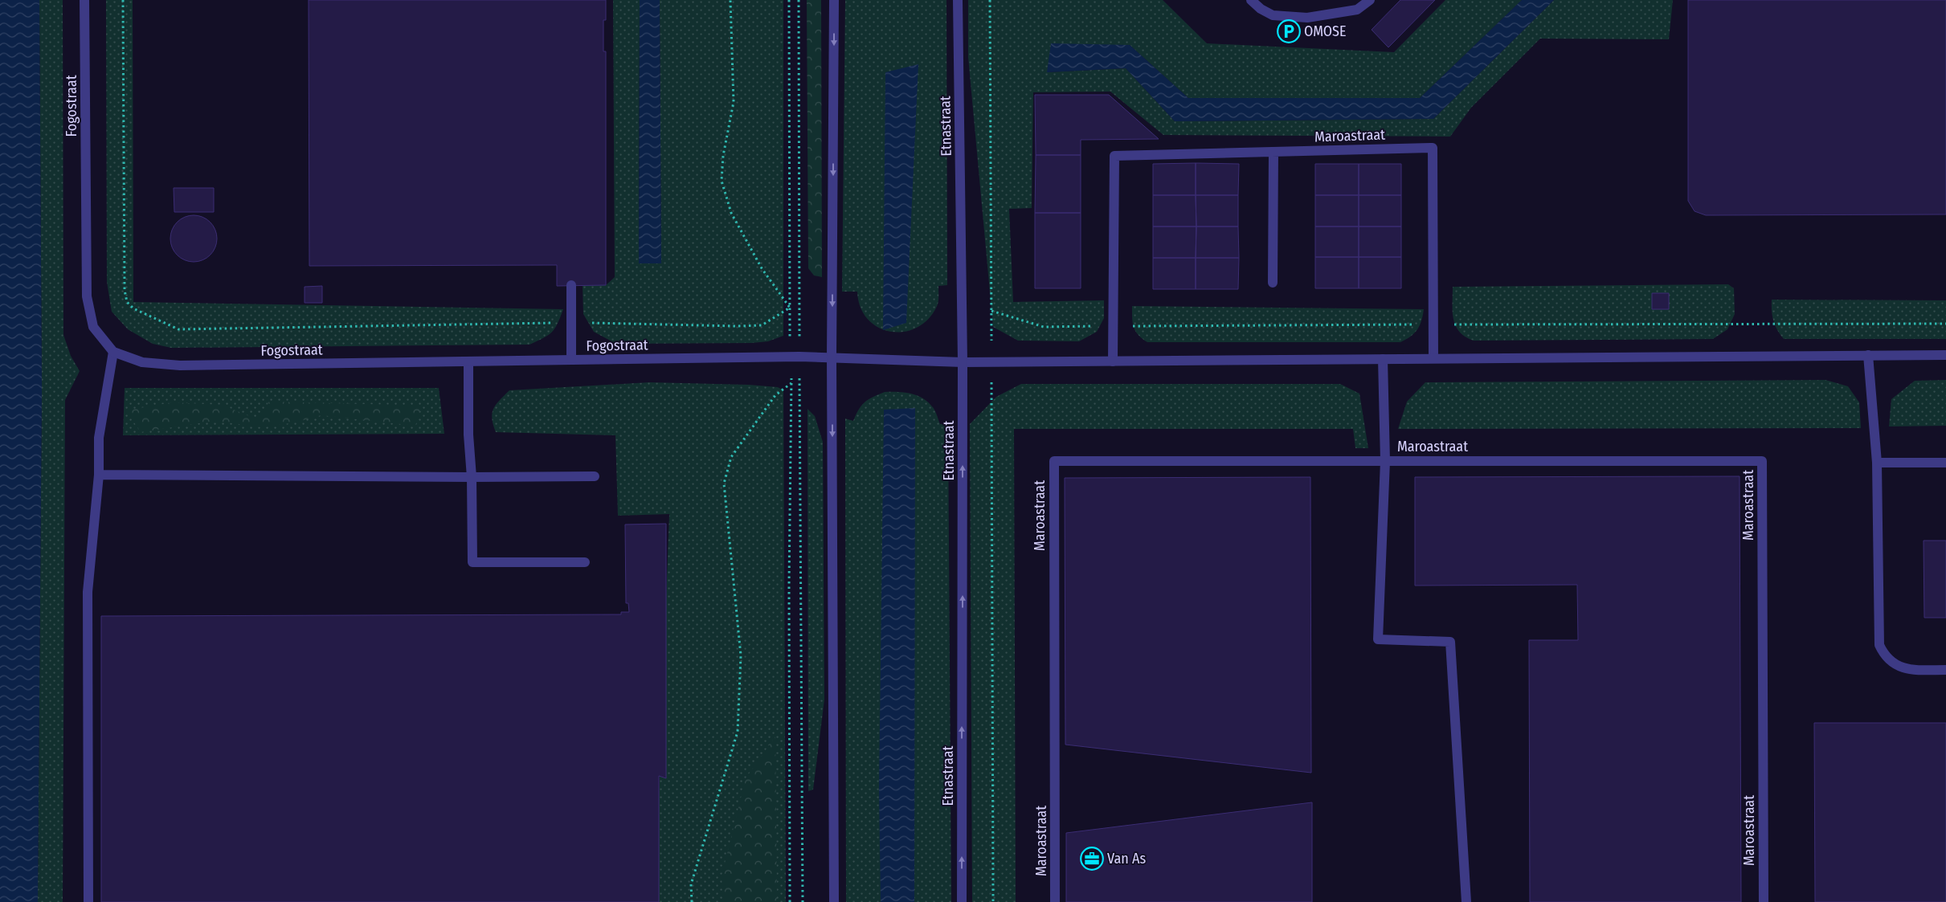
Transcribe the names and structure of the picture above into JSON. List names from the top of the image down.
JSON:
{
  "streets": {
    "street": ["Fogostraat", "Etnastraat", "Maroastraat"]
  },
  "crossings": [
    ["Fogostraat", "Etnastraat"]
  ],
  "one_way": ["Etnastraat"],
  "places": {
    "parking": ["OMOSE"],
    "office": ["Van As"]
  }
}
